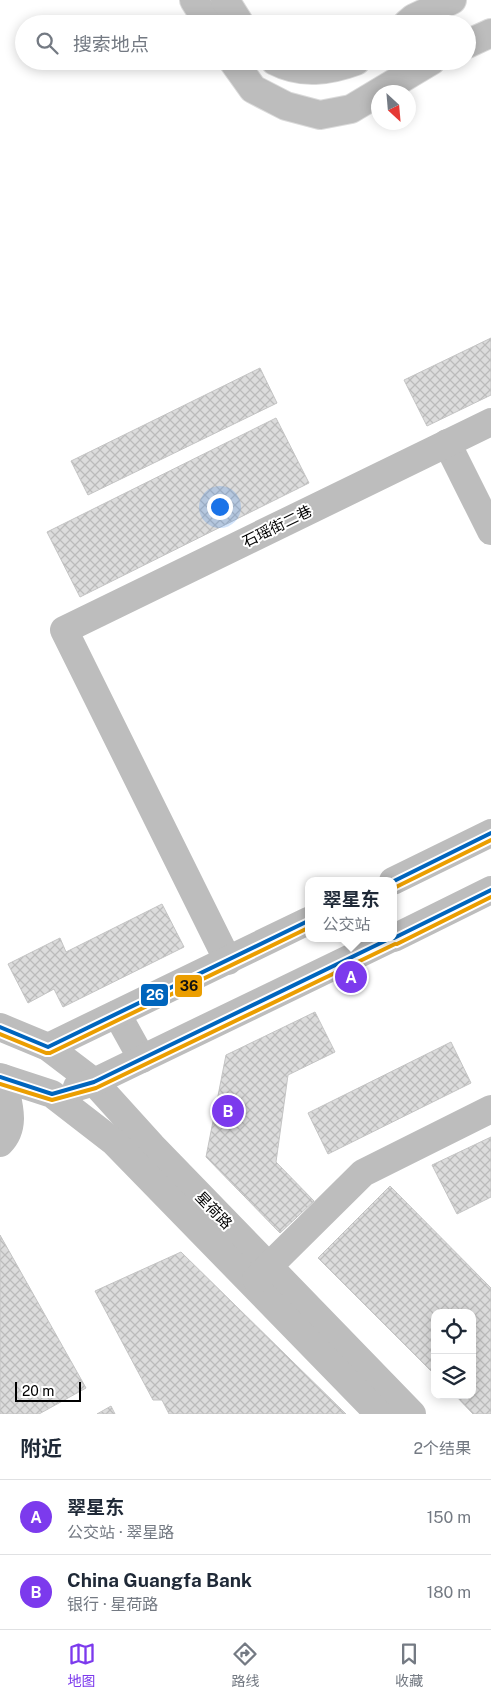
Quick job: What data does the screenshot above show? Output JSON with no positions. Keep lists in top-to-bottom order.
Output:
{
  "streets": {
    "street": ["石瑶街二巷", "星荷路"]
  },
  "lines": ["transit line 26", "transit line 36"],
  "scale_bar": "20 m",
  "north": "bottom right",
  "page": {
    "search": "搜索地点",
    "popup": ["翠星东", "公交站"],
    "pins": ["A", "B"],
    "scale": "20 m",
    "heading": ["附近", "2个结果"],
    "list": [
      {
        "mark": "A",
        "name": "翠星东",
        "note": "公交站 · 翠星路",
        "value": "150 m"
      },
      {
        "mark": "B",
        "name": "China Guangfa Bank",
        "note": "银行 · 星荷路",
        "value": "180 m"
      }
    ],
    "nav": ["地图", "路线", "收藏"]
  }
}
